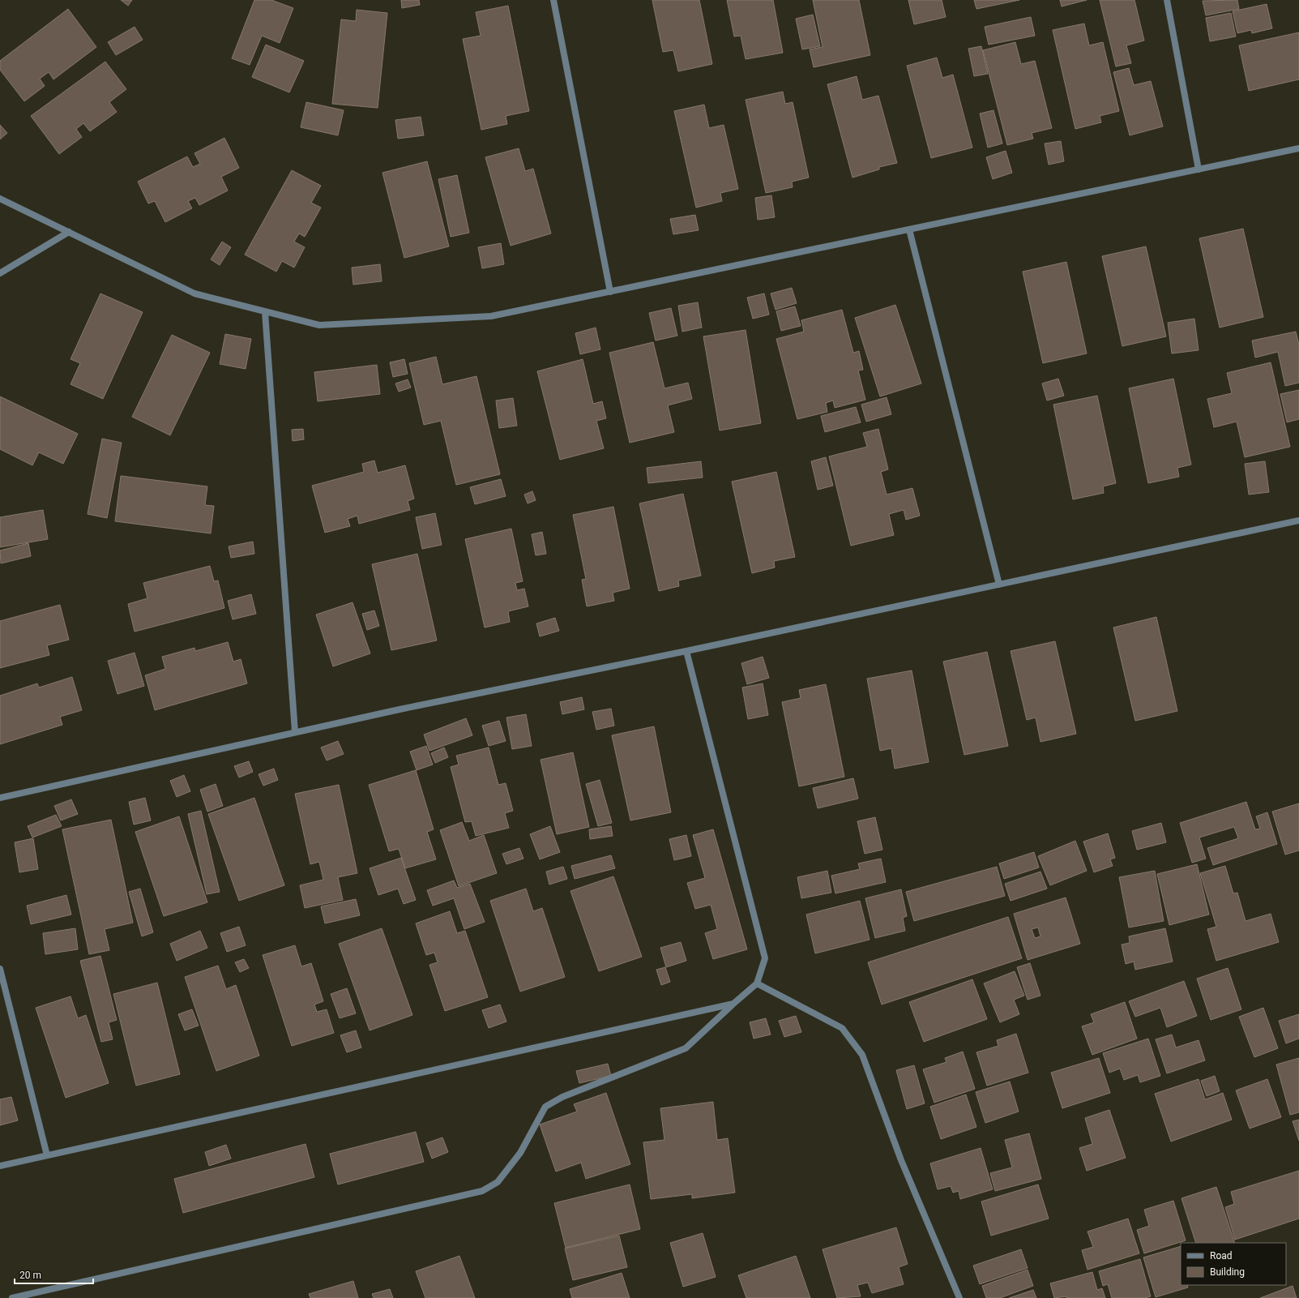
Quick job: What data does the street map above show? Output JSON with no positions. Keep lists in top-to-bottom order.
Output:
{
  "legend": ["Road", "Building"],
  "scale_bar": "20 m"
}
